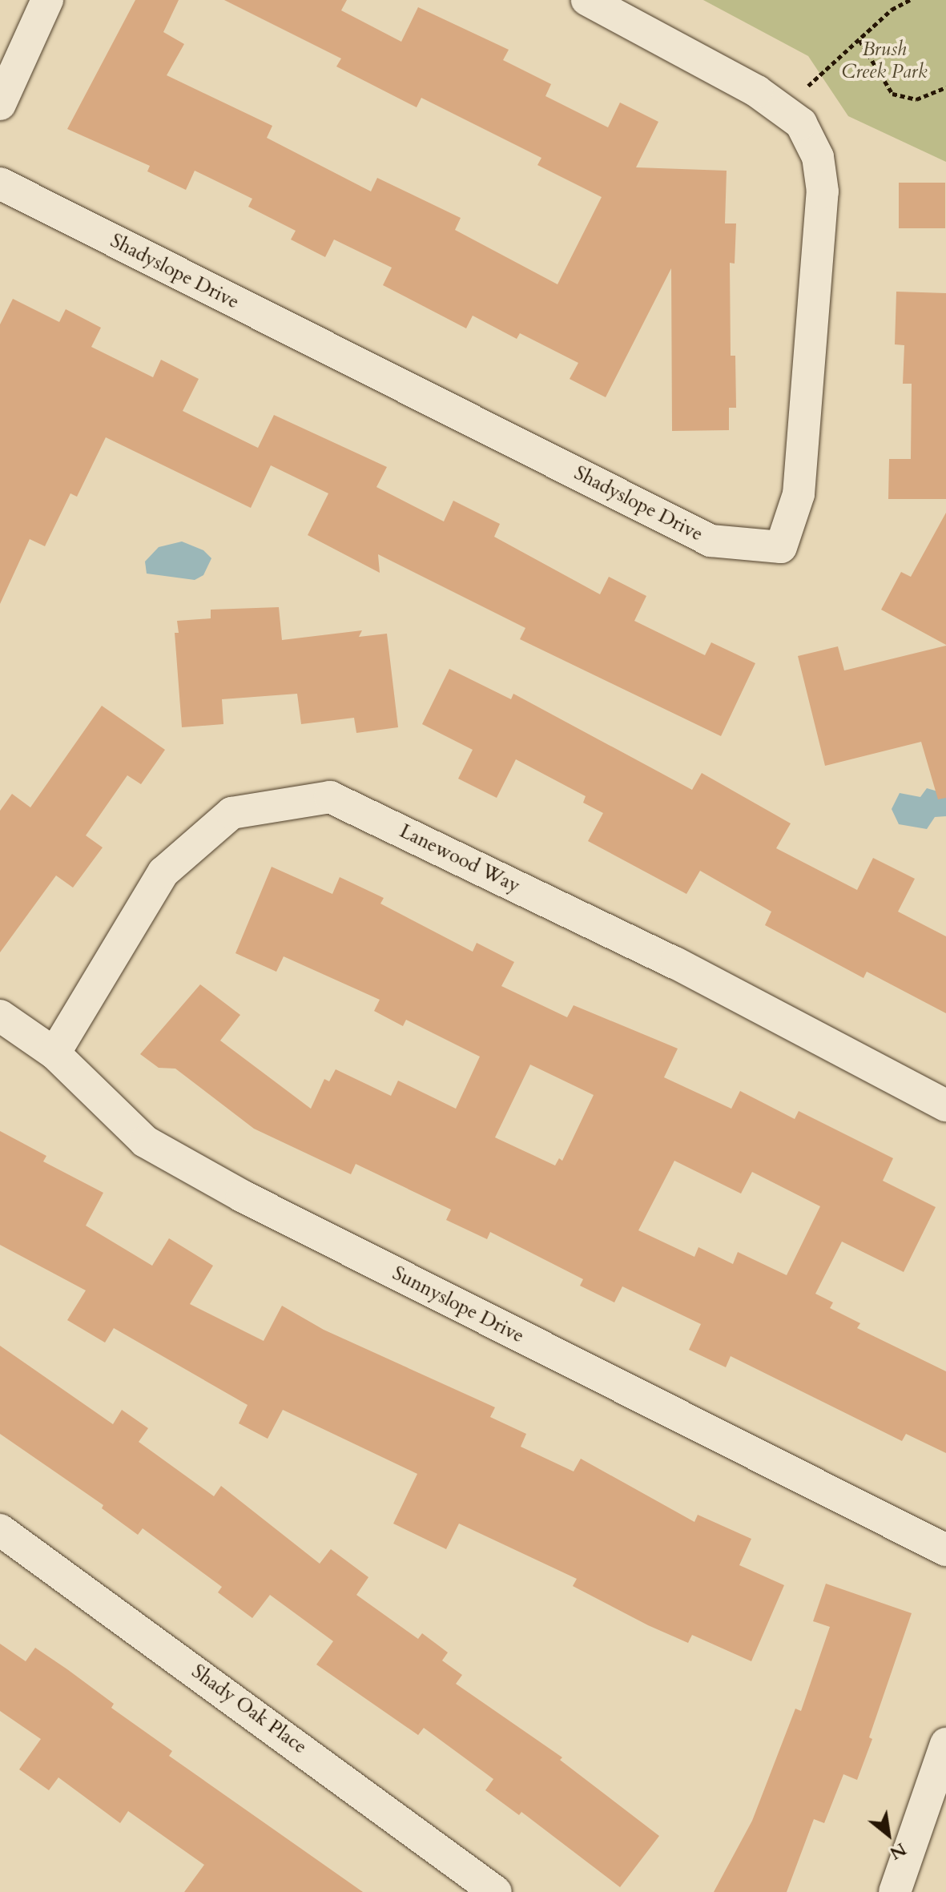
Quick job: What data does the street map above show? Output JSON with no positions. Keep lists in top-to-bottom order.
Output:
{
  "streets": {
    "street": [
      "Shadyslope Drive",
      "Lanewood Way",
      "Sunnyslope Drive",
      "Shady Oak Place"
    ]
  },
  "crossings": [
    ["Lanewood Way", "Sunnyslope Drive"]
  ],
  "parks": ["Brush Creek Park"],
  "north": "bottom right"
}
